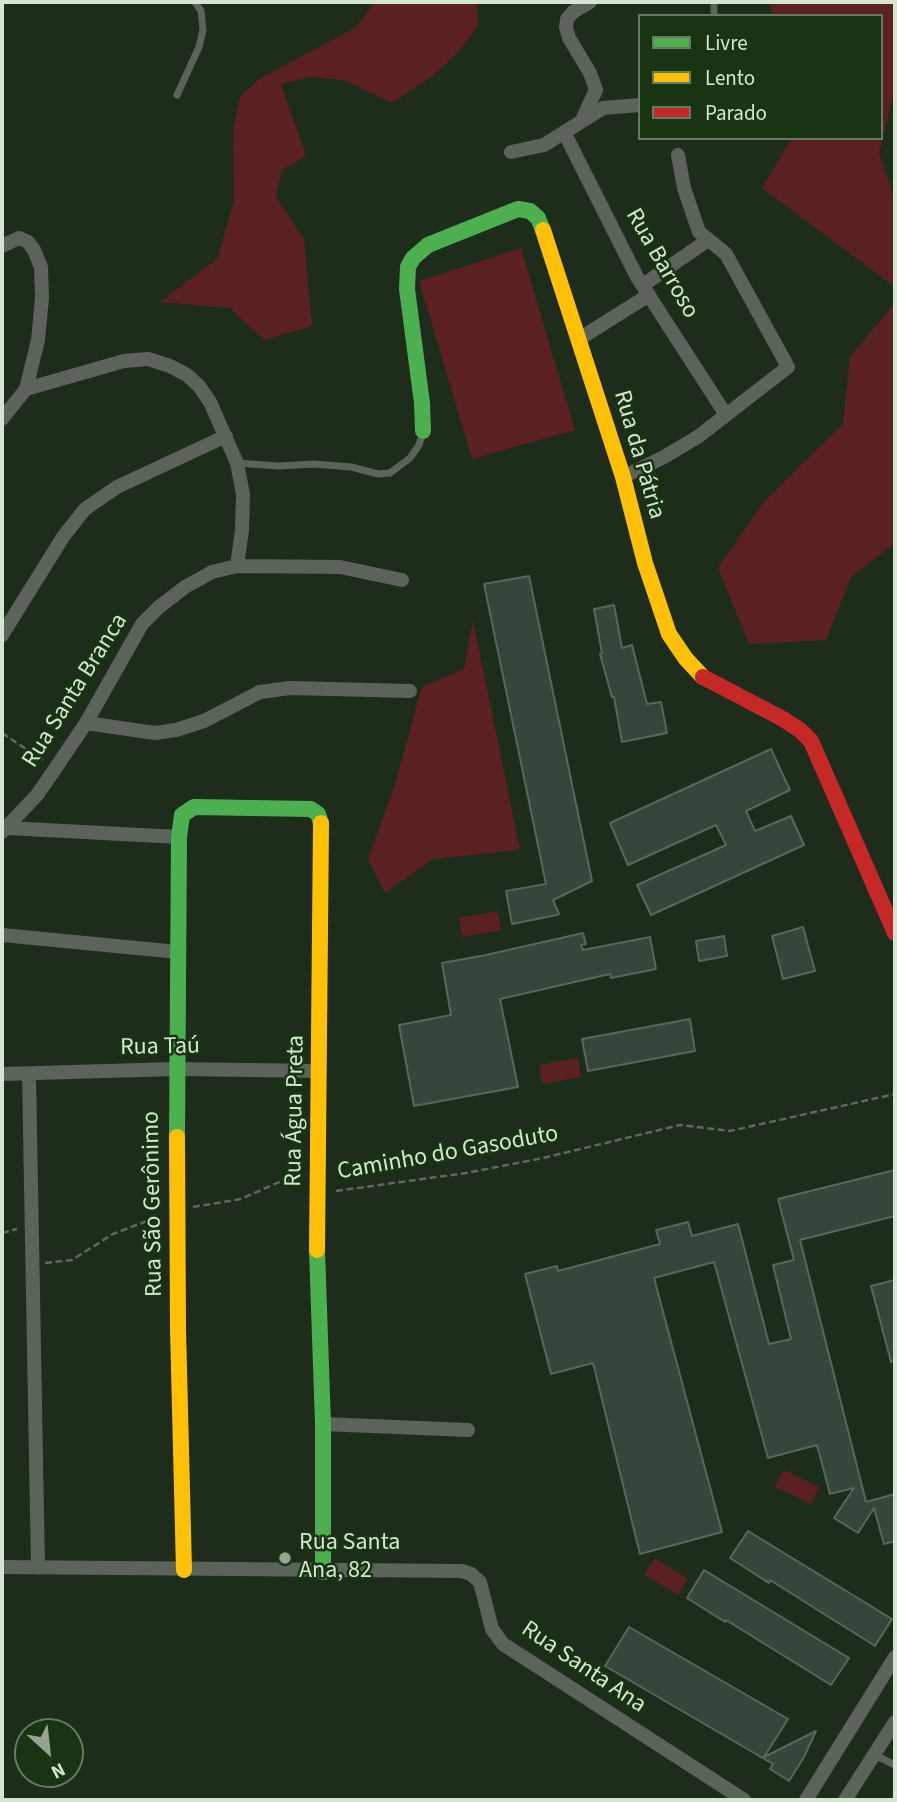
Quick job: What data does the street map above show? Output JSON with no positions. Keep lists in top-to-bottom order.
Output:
{
  "streets": {
    "street": [
      "Rua Barroso",
      "Rua da Pátria",
      "Rua Santa Branca",
      "Rua Taú",
      "Rua Água Preta",
      "Rua São Gerônimo",
      "Rua Santa Ana"
    ],
    "path": ["Caminho do Gasoduto"]
  },
  "crossings": [
    ["Rua Taú", "Rua Água Preta"],
    ["Rua Taú", "Rua São Gerônimo"],
    ["Rua Água Preta", "Caminho do Gasoduto"],
    ["Rua Água Preta", "Rua São Gerônimo"],
    ["Rua Água Preta", "Rua Santa Ana"],
    ["Caminho do Gasoduto", "Rua São Gerônimo"],
    ["Rua São Gerônimo", "Rua Santa Ana"]
  ],
  "places": ["Rua Santa Ana, 82"],
  "legend": ["Livre", "Lento", "Parado"],
  "north": "bottom right"
}
